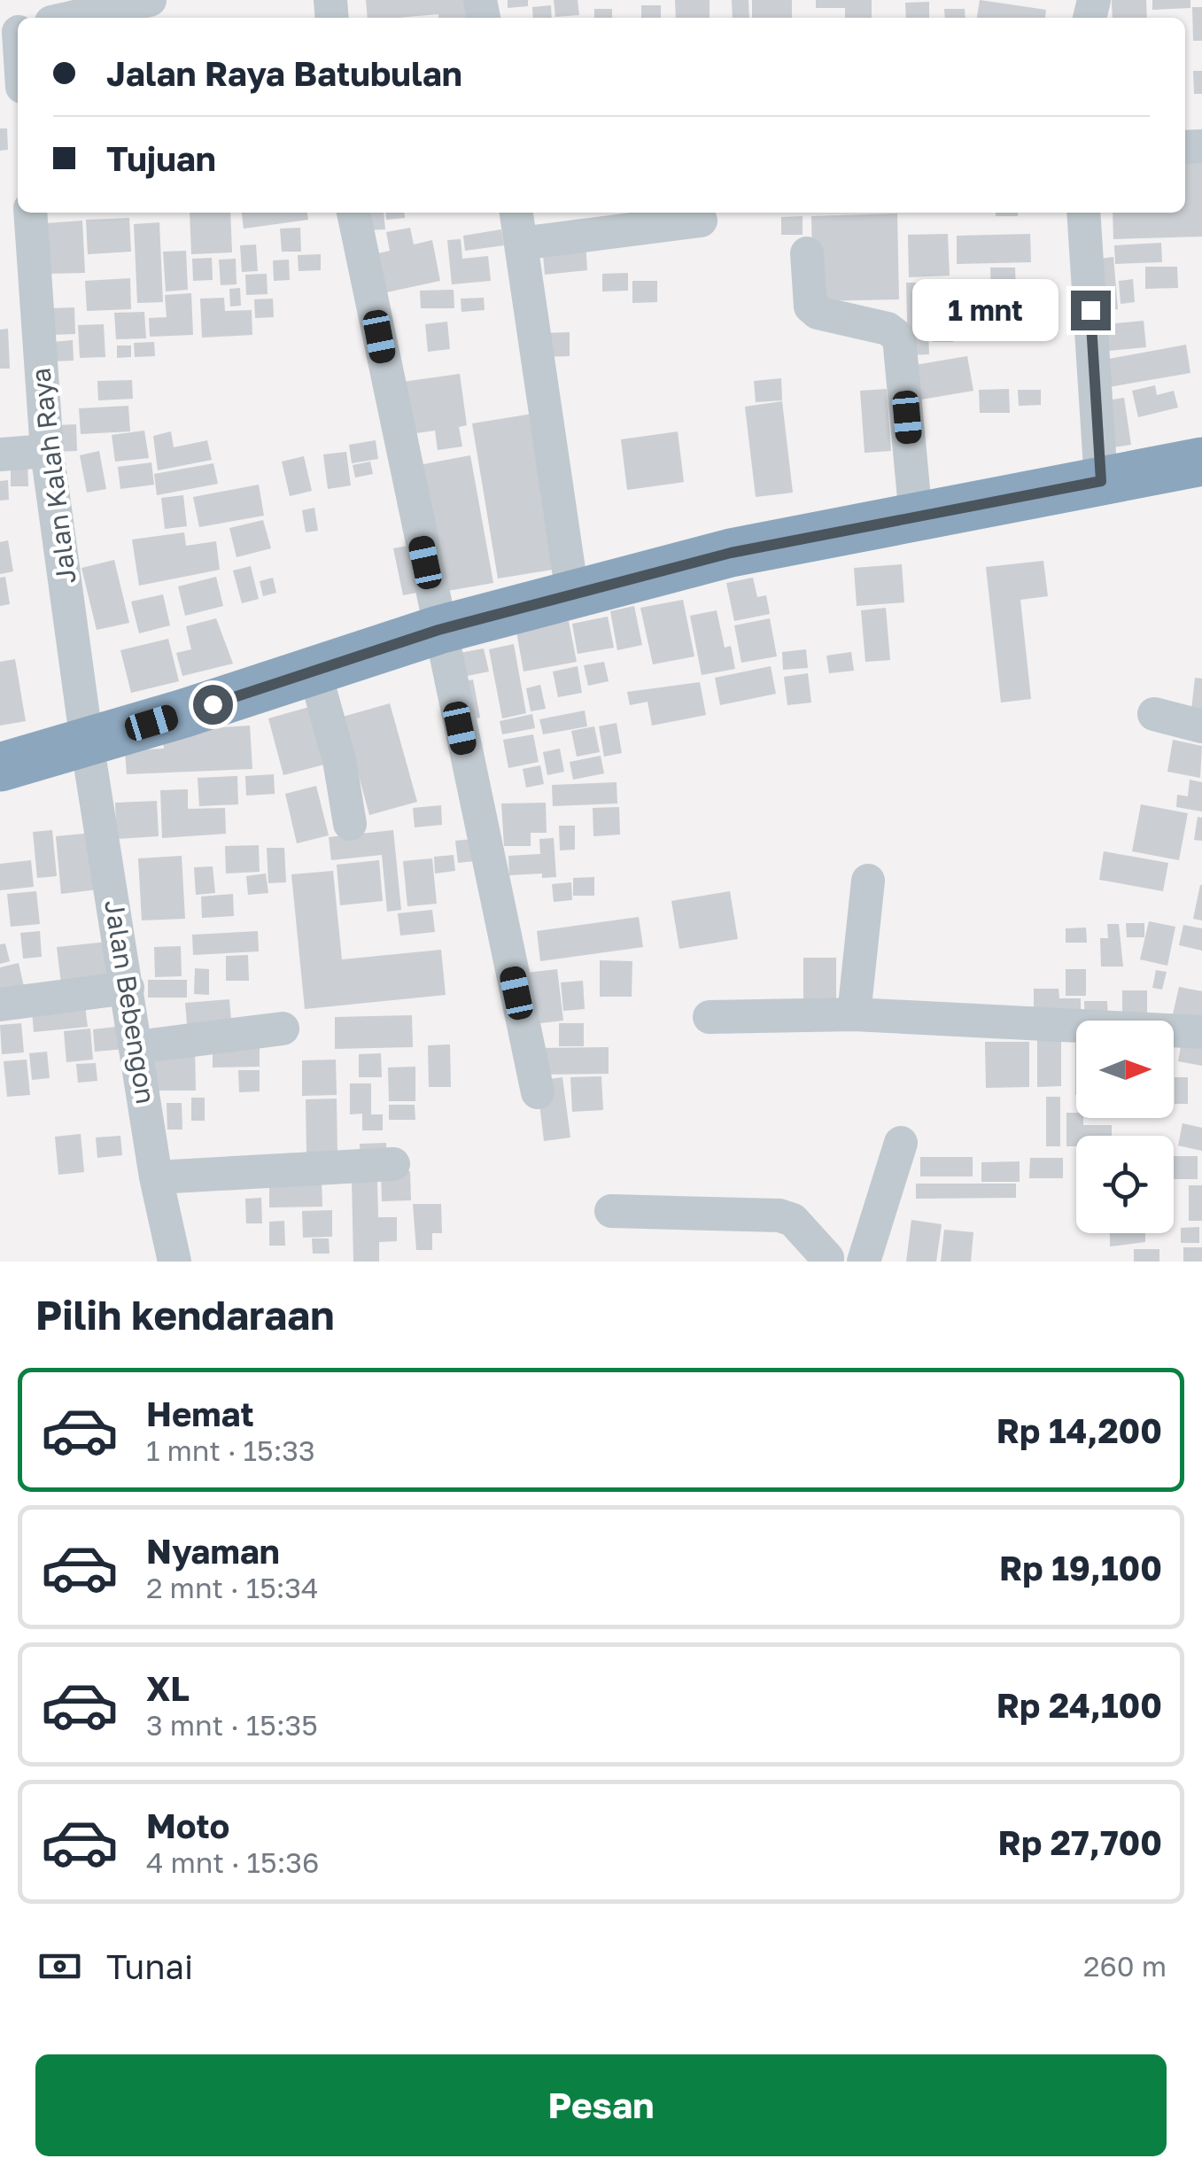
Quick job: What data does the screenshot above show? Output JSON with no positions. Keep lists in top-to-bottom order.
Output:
{
  "streets": {
    "street": ["Jalan Kalah Raya", "Jalan Bebengon"]
  },
  "crossings": [
    ["Jalan Kalah Raya", "Jalan Bebengon"]
  ],
  "north": "right",
  "page": {
    "banner": ["Jalan Raya Batubulan", "Tujuan"],
    "bubble": "1 mnt",
    "heading": "Pilih kendaraan",
    "list": [
      {
        "name": "Hemat",
        "note": "1 mnt · 15:33",
        "value": "Rp 14,200"
      },
      {
        "name": "Nyaman",
        "note": "2 mnt · 15:34",
        "value": "Rp 19,100"
      },
      {
        "name": "XL",
        "note": "3 mnt · 15:35",
        "value": "Rp 24,100"
      },
      {
        "name": "Moto",
        "note": "4 mnt · 15:36",
        "value": "Rp 27,700"
      }
    ],
    "pay": ["Tunai", "260 m"],
    "buttons": "Pesan"
  }
}
